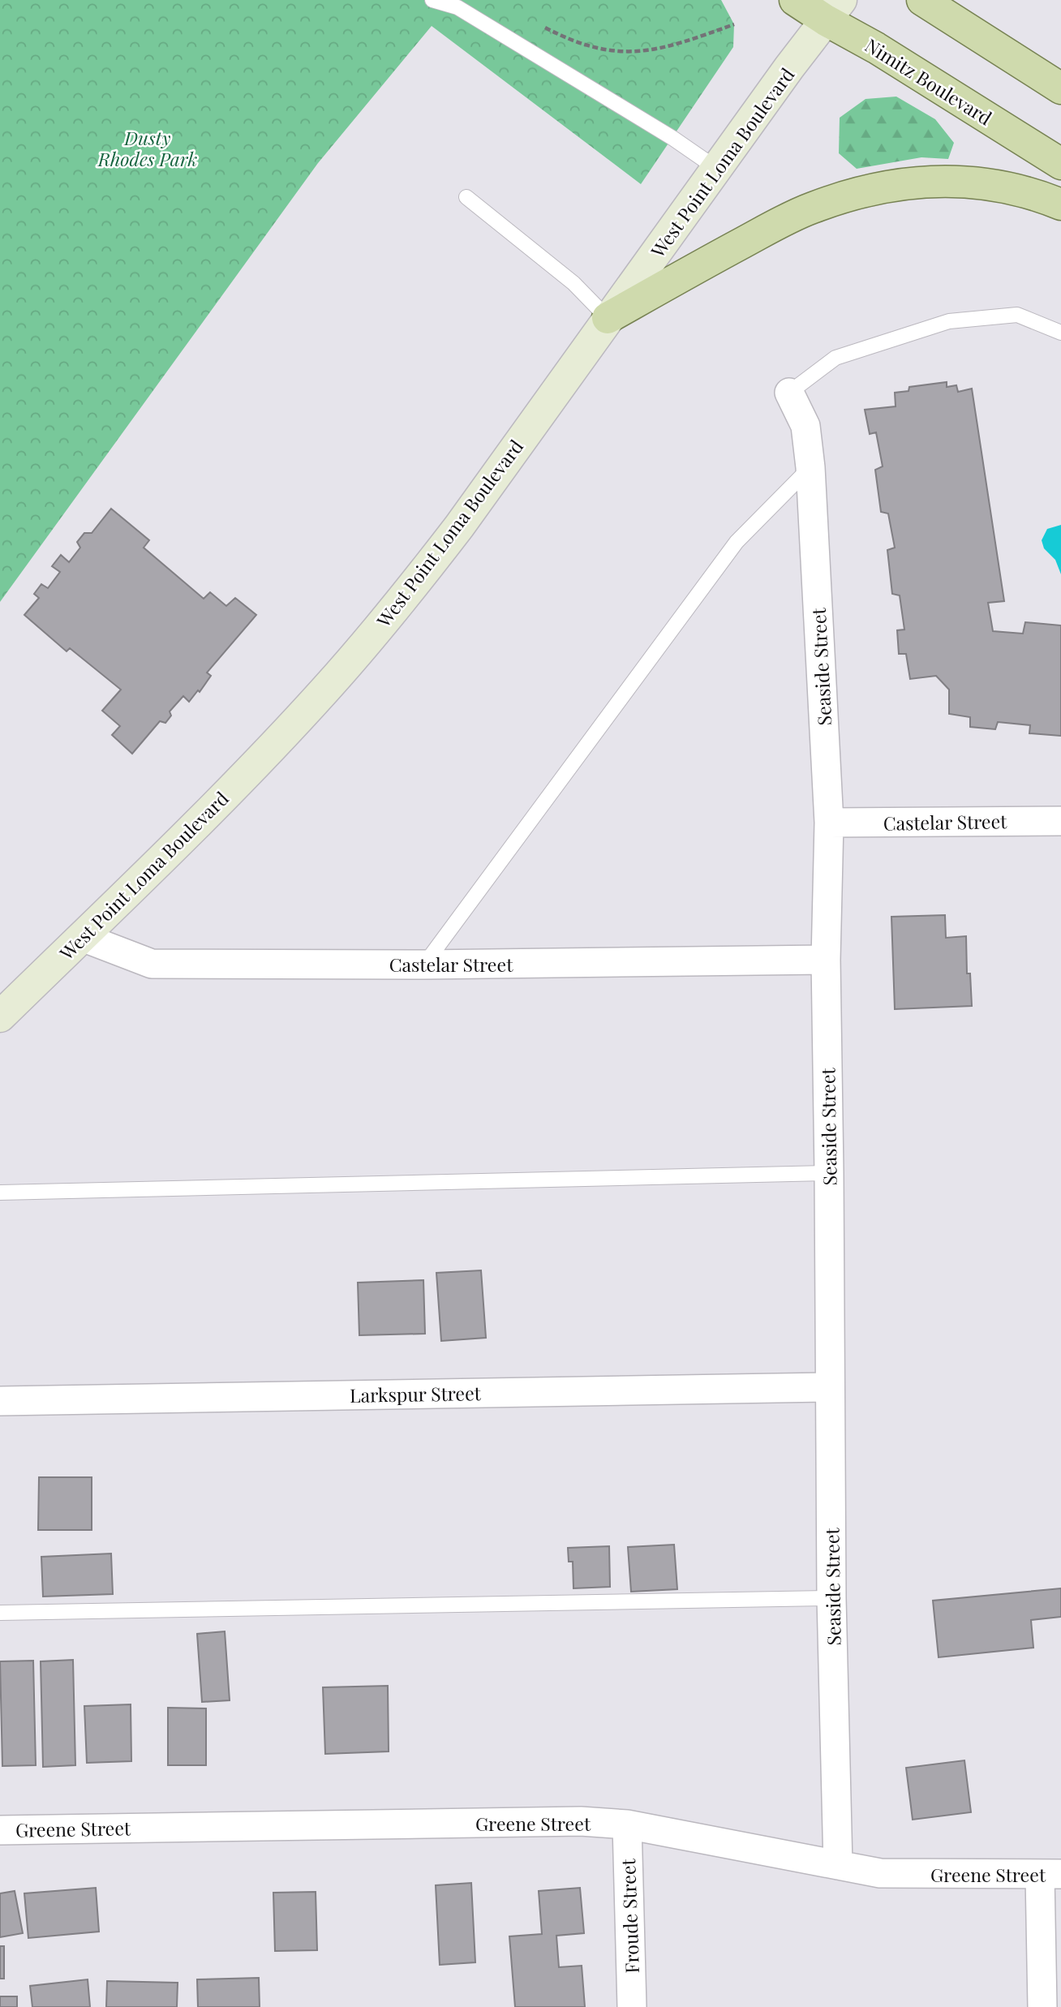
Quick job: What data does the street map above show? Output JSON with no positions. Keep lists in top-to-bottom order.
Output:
{
  "streets": {
    "main road": ["Nimitz Boulevard", "West Point Loma Boulevard"],
    "street": [
      "Seaside Street",
      "Castelar Street",
      "Larkspur Street",
      "Greene Street",
      "Froude Street"
    ]
  },
  "crossings": [
    ["Nimitz Boulevard", "West Point Loma Boulevard"],
    ["West Point Loma Boulevard", "Castelar Street"],
    ["Seaside Street", "Castelar Street"],
    ["Seaside Street", "Larkspur Street"],
    ["Seaside Street", "Greene Street"],
    ["Greene Street", "Froude Street"]
  ],
  "parks": ["Dusty Rhodes Park"]
}
